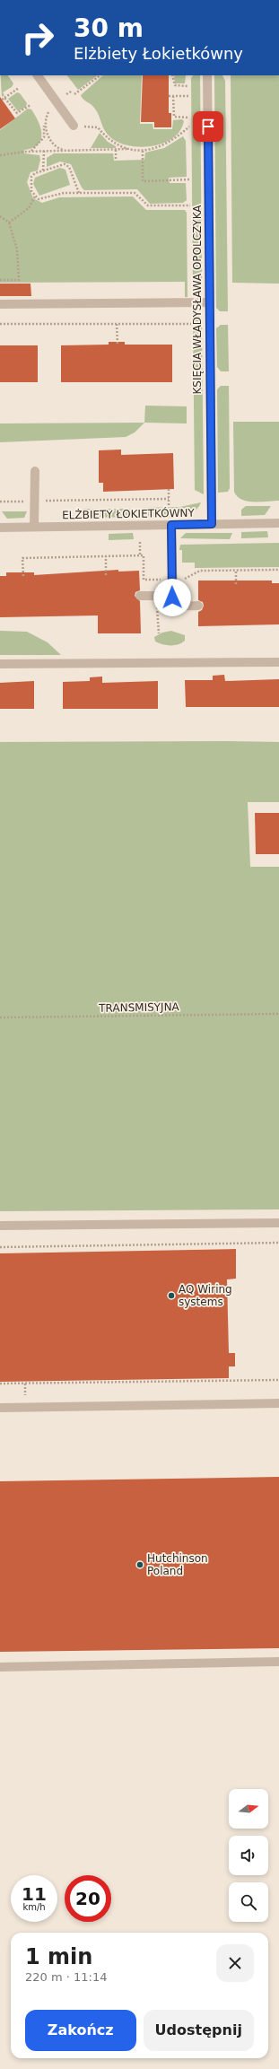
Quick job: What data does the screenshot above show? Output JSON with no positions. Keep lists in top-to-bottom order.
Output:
{
  "streets": {
    "street": ["KSIĘCIA WŁADYSŁAWA OPOLCZYKA", "ELŻBIETY ŁOKIETKÓWNY"],
    "path": ["TRANSMISYJNA"]
  },
  "crossings": [
    ["KSIĘCIA WŁADYSŁAWA OPOLCZYKA", "ELŻBIETY ŁOKIETKÓWNY"]
  ],
  "places": ["AQ Wiring systems", "Hutchinson Poland"],
  "north": "right",
  "page": {
    "turn": ["30 m", "Elżbiety Łokietkówny"],
    "speed": "11 km/h",
    "limit": "20",
    "heading": ["1 min", "220 m · 11:14"],
    "buttons": ["Zakończ", "Udostępnij"]
  }
}
